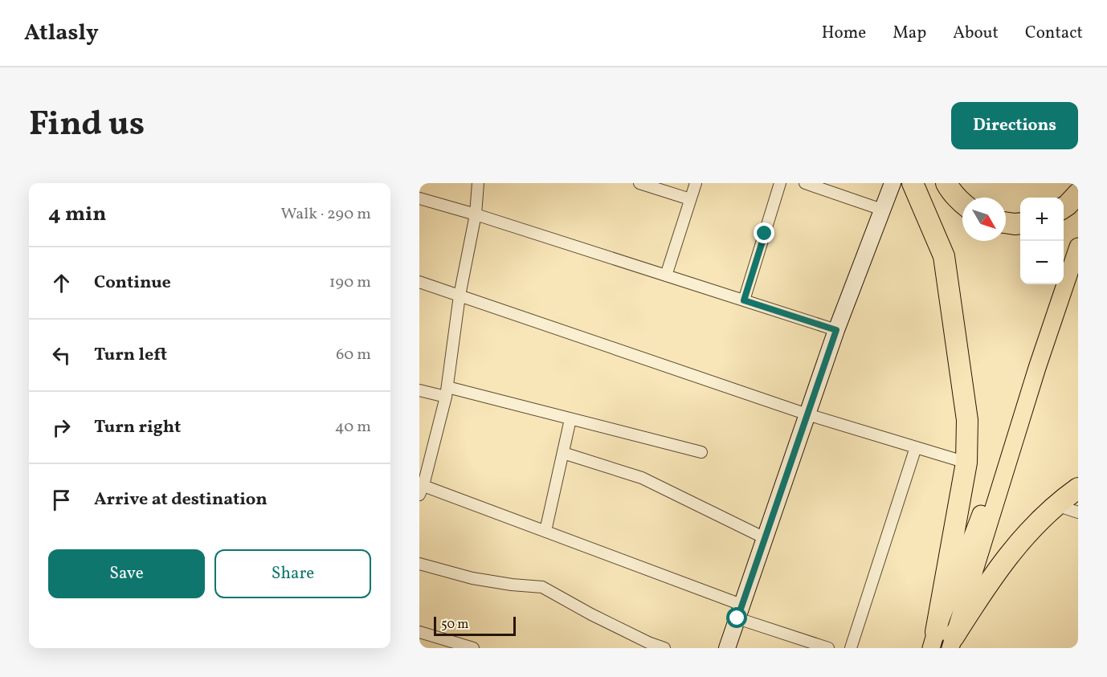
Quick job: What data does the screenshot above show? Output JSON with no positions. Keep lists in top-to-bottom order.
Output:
{
  "scale_bar": "50 m",
  "north": "bottom right",
  "page": {
    "header": "Atlasly",
    "nav": [
      "Home",
      "Map",
      "About",
      "Contact"
    ],
    "title": "Find us",
    "buttons": [
      "Directions",
      ["Save", "Share"]
    ],
    "heading": ["4 min", "Walk · 290 m"],
    "map_buttons": ["+", "−"],
    "list": [
      ["Continue", "190 m"],
      ["Turn left", "60 m"],
      ["Turn right", "40 m"],
      "Arrive at destination"
    ],
    "scale": "50 m"
  }
}
